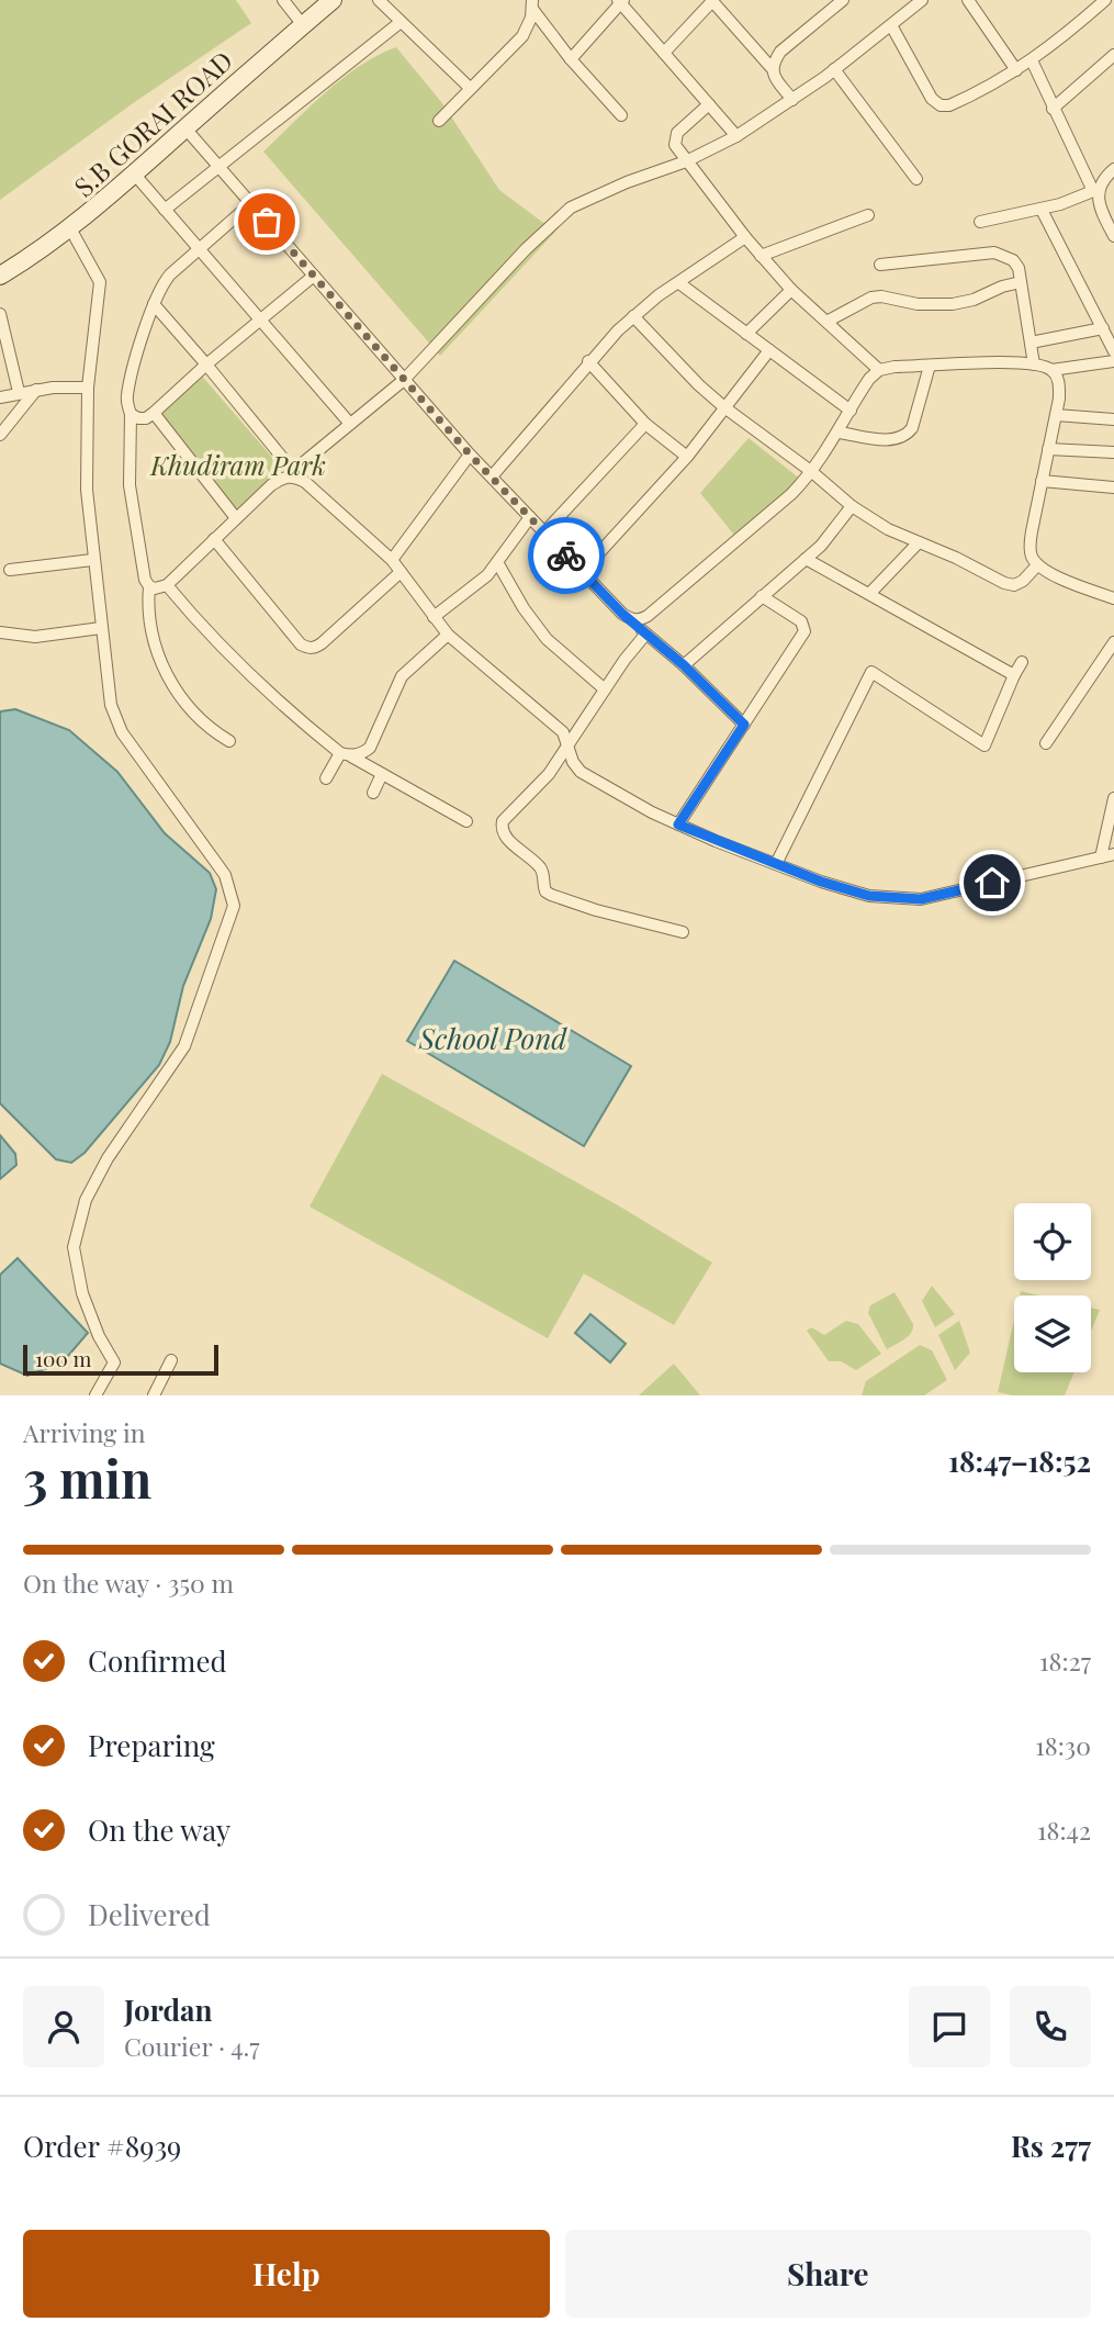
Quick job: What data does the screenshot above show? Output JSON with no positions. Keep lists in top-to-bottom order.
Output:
{
  "streets": {
    "street": ["S.B GORAI ROAD"]
  },
  "water": ["School Pond"],
  "parks": ["Khudiram Park"],
  "scale_bar": "100 m",
  "page": {
    "scale": "100 m",
    "heading": ["3 min", "Arriving in", "18:47–18:52"],
    "panel": [
      "Jordan",
      "Courier · 4.7",
      "Order #8939",
      "Rs 277"
    ],
    "bar": "On the way · 350 m",
    "list": [
      ["Confirmed", "18:27"],
      ["Preparing", "18:30"],
      ["On the way", "18:42"],
      "Delivered"
    ],
    "buttons": ["Help", "Share"]
  }
}
